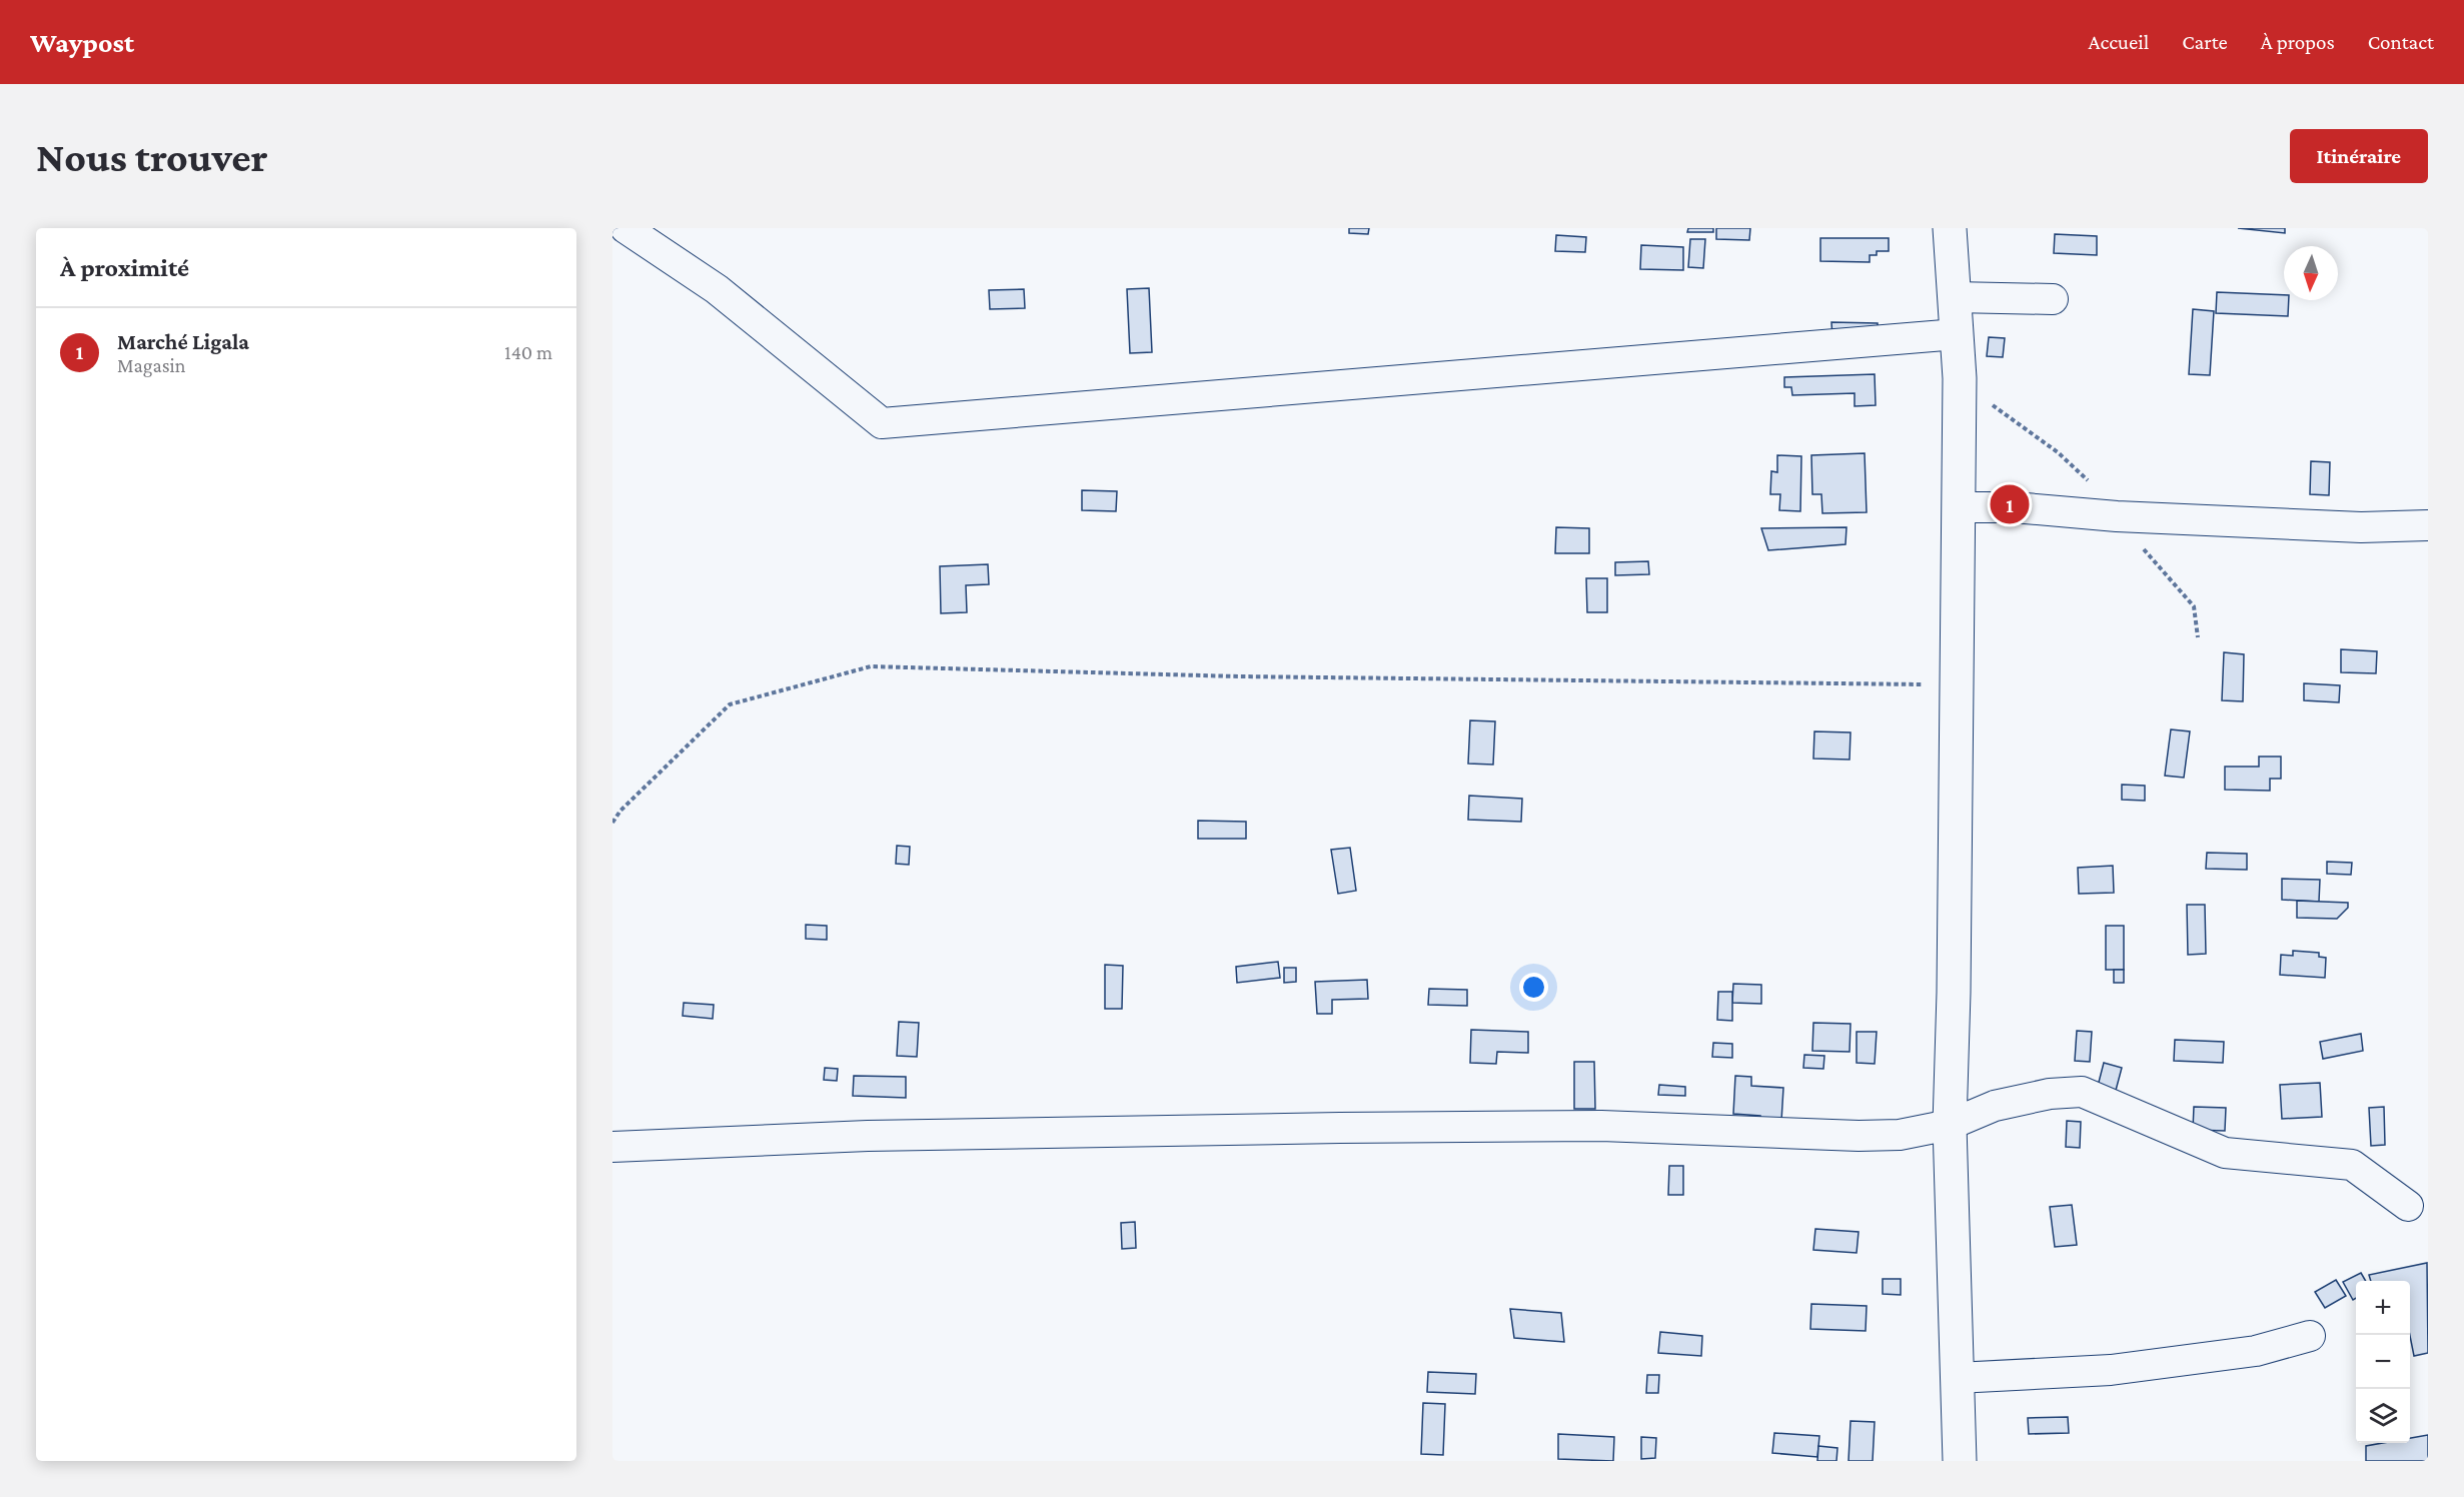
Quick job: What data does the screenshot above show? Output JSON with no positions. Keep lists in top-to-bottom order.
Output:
{
  "north": "bottom",
  "page": {
    "header": "Waypost",
    "nav": [
      "Accueil",
      "Carte",
      "À propos",
      "Contact"
    ],
    "buttons": "Itinéraire",
    "title": "Nous trouver",
    "heading": "À proximité",
    "list": [
      {
        "mark": "1",
        "name": "Marché Ligala",
        "note": "Magasin",
        "value": "140 m"
      }
    ],
    "pins": "1",
    "map_buttons": ["+", "−"]
  }
}
